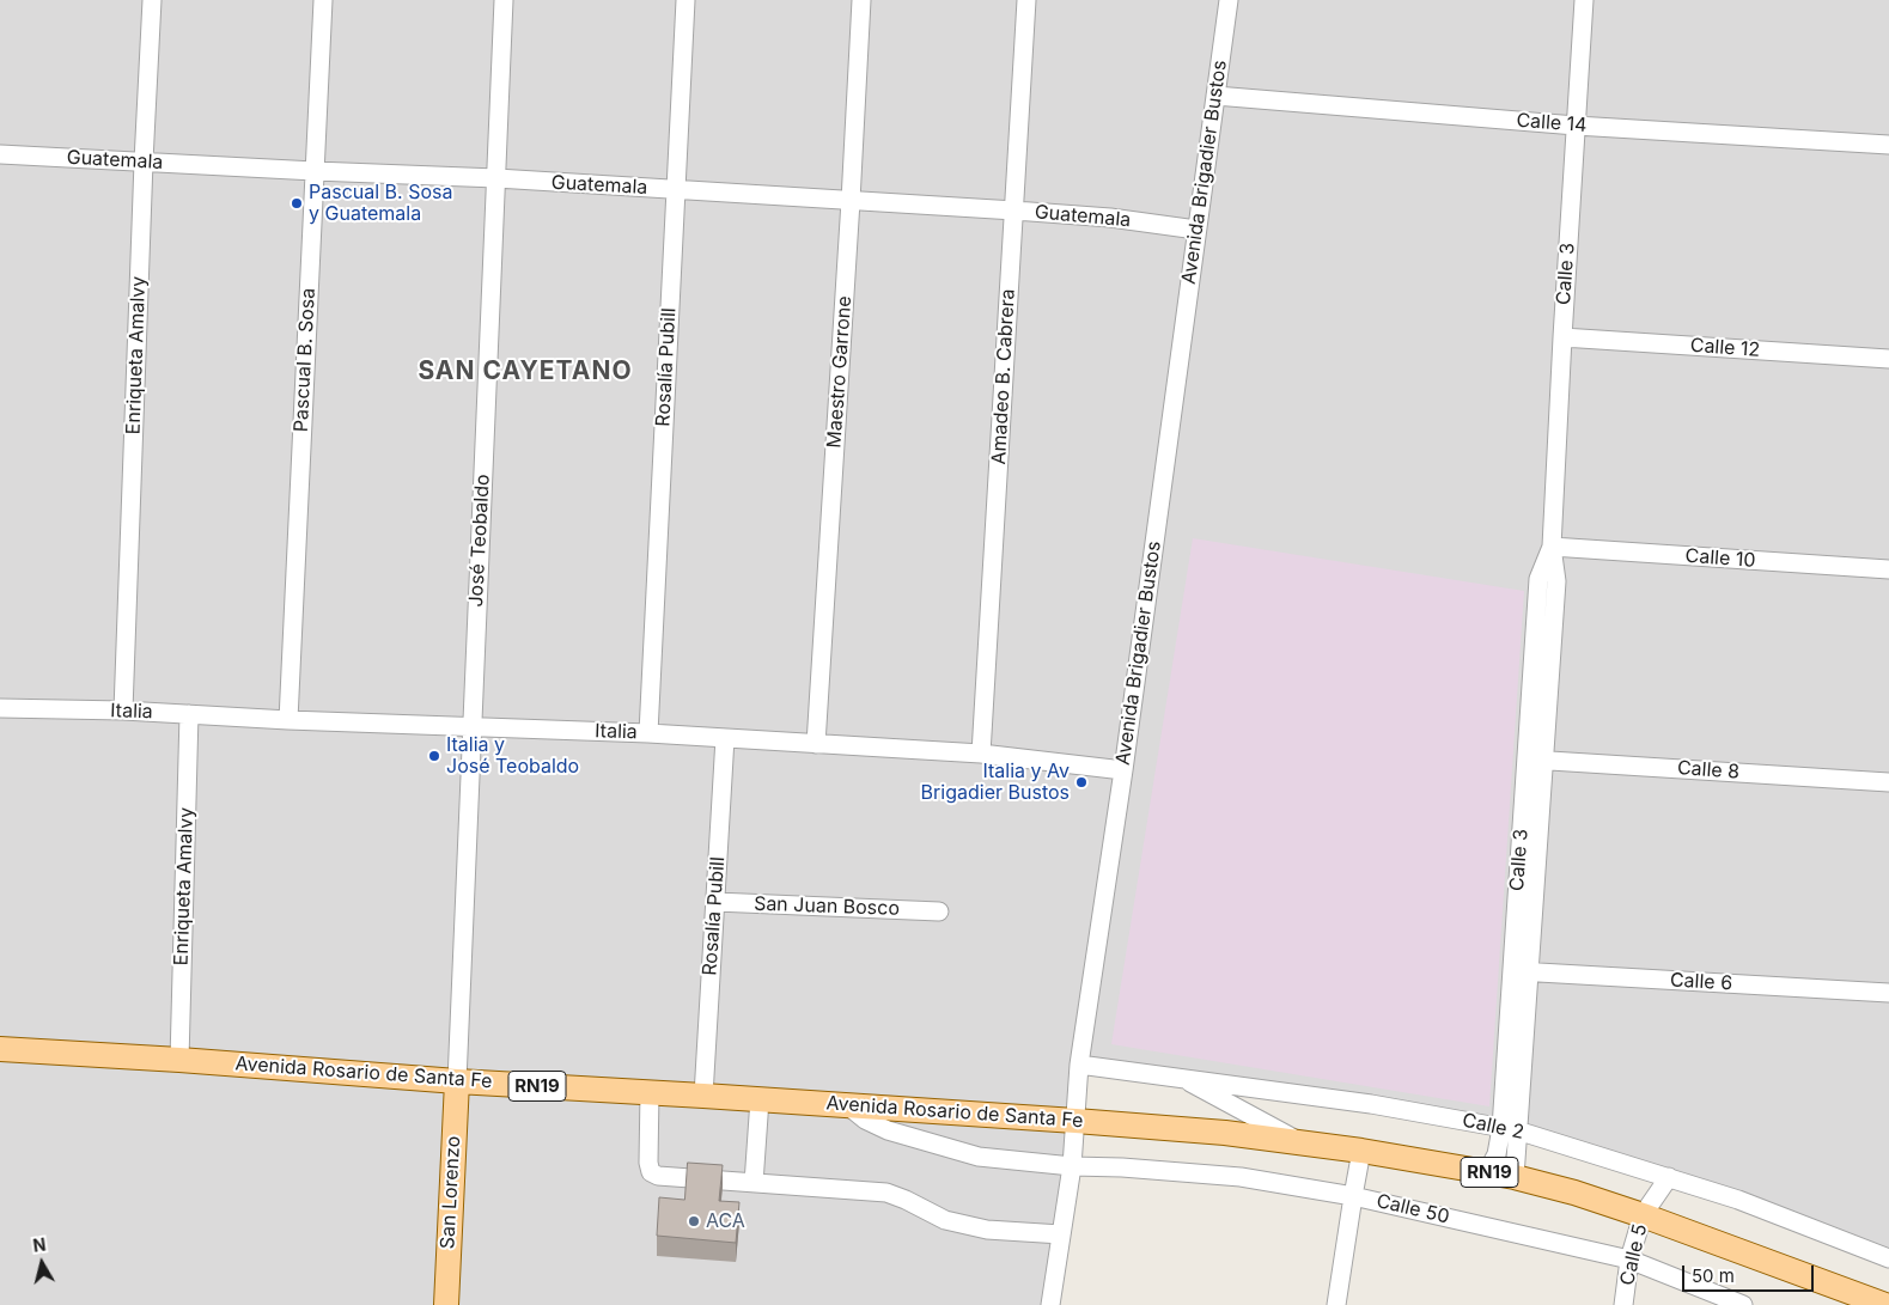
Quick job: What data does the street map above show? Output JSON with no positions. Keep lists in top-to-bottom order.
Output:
{
  "streets": {
    "main road": ["Avenida Rosario de Santa Fe", "RN19", "San Lorenzo"],
    "street": [
      "Calle 14",
      "Guatemala",
      "Avenida Brigadier Bustos",
      "Calle 3",
      "Calle 12",
      "Enriqueta Amalvy",
      "Pascual B. Sosa",
      "Rosalía Pubill",
      "Maestro Garrone",
      "Amadeo B. Cabrera",
      "José Teobaldo",
      "Calle 10",
      "Italia",
      "Calle 8",
      "San Juan Bosco",
      "Calle 6",
      "Calle 2",
      "Calle 50",
      "Calle 5"
    ]
  },
  "crossings": [
    ["Calle 14", "Avenida Brigadier Bustos"],
    ["Calle 14", "Calle 3"],
    ["Guatemala", "Avenida Brigadier Bustos"],
    ["Guatemala", "Enriqueta Amalvy"],
    ["Guatemala", "Pascual B. Sosa"],
    ["Guatemala", "Rosalía Pubill"],
    ["Guatemala", "Maestro Garrone"],
    ["Guatemala", "Amadeo B. Cabrera"],
    ["Guatemala", "José Teobaldo"],
    ["Avenida Brigadier Bustos", "Italia"],
    ["Avenida Brigadier Bustos", "Avenida Rosario de Santa Fe"],
    ["Avenida Brigadier Bustos", "Calle 2"],
    ["Avenida Brigadier Bustos", "Calle 50"],
    ["Calle 3", "Calle 12"],
    ["Calle 3", "Calle 10"],
    ["Calle 3", "Calle 8"],
    ["Calle 3", "Calle 6"],
    ["Calle 3", "Avenida Rosario de Santa Fe"],
    ["Calle 3", "Calle 2"],
    ["Enriqueta Amalvy", "Italia"],
    ["Enriqueta Amalvy", "Avenida Rosario de Santa Fe"],
    ["Pascual B. Sosa", "Italia"],
    ["Rosalía Pubill", "Italia"],
    ["Rosalía Pubill", "San Juan Bosco"],
    ["Rosalía Pubill", "Avenida Rosario de Santa Fe"],
    ["Maestro Garrone", "Italia"],
    ["Amadeo B. Cabrera", "Italia"],
    ["José Teobaldo", "Italia"],
    ["José Teobaldo", "Avenida Rosario de Santa Fe"],
    ["José Teobaldo", "San Lorenzo"],
    ["Avenida Rosario de Santa Fe", "San Lorenzo"],
    ["Avenida Rosario de Santa Fe", "Calle 50"],
    ["Avenida Rosario de Santa Fe", "Calle 5"],
    ["Calle 2", "Calle 5"],
    ["Calle 50", "Calle 5"]
  ],
  "districts": ["SAN CAYETANO"],
  "places": [
    "Pascual B. Sosa y Guatemala",
    "Italia y José Teobaldo",
    "Italia y Av Brigadier Bustos",
    "ACA"
  ],
  "scale_bar": "50 m",
  "north": "top"
}
